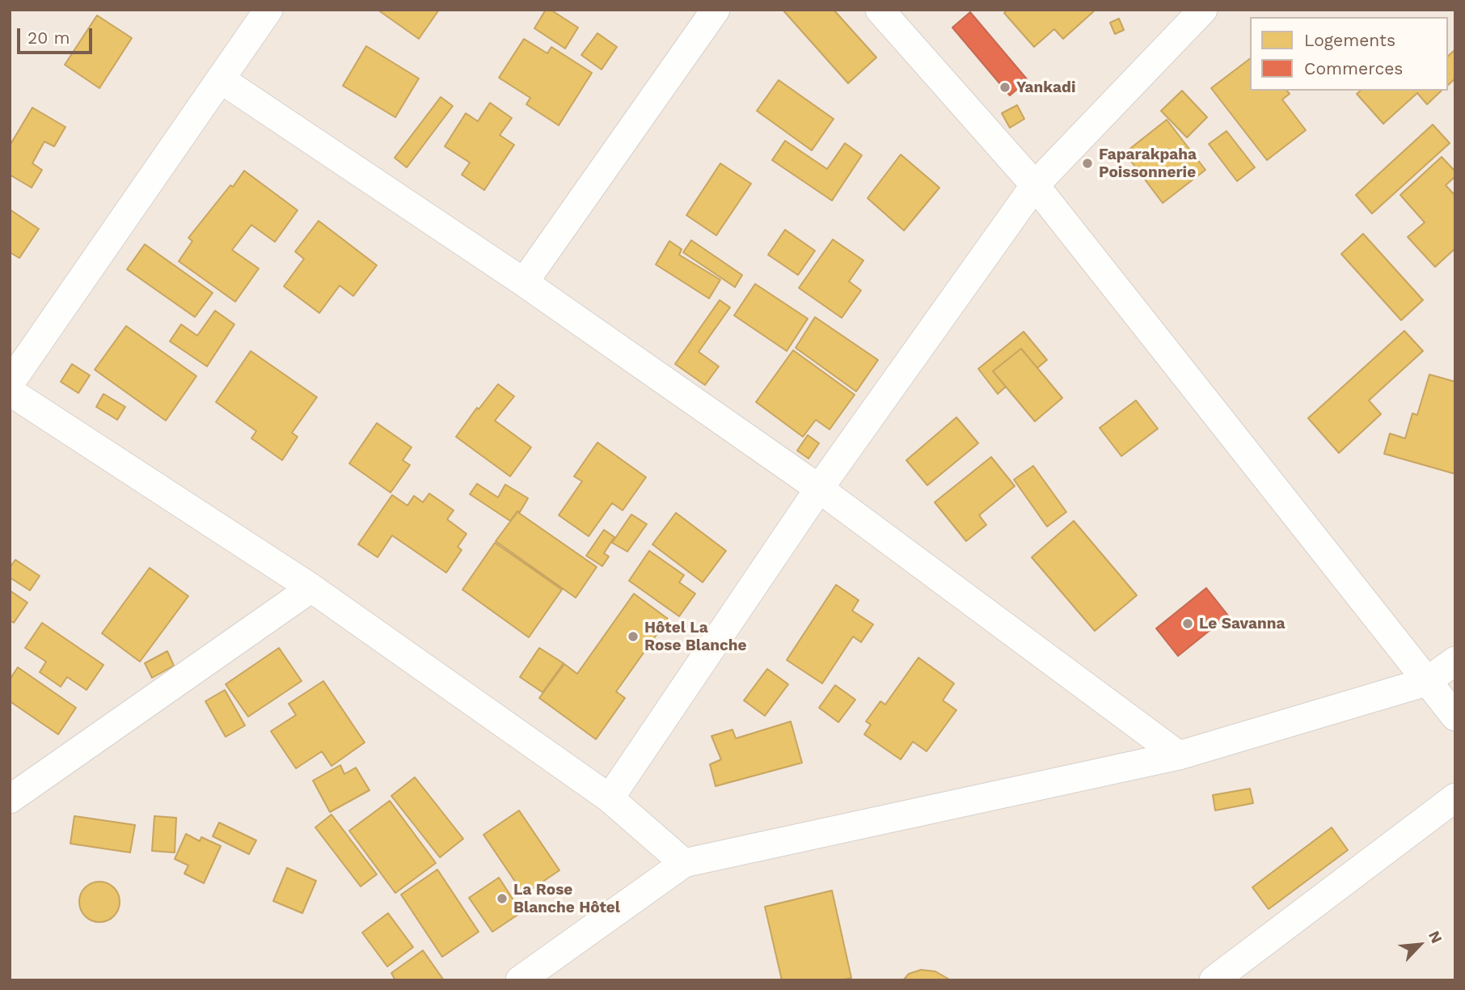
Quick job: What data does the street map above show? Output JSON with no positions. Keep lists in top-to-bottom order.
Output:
{
  "places": [
    "Yankadi",
    "Faparakpaha Poissonnerie",
    "Le Savanna",
    "Hôtel La Rose Blanche",
    "La Rose Blanche Hôtel"
  ],
  "legend": ["Logements", "Commerces"],
  "scale_bar": "20 m",
  "north": "top right"
}
